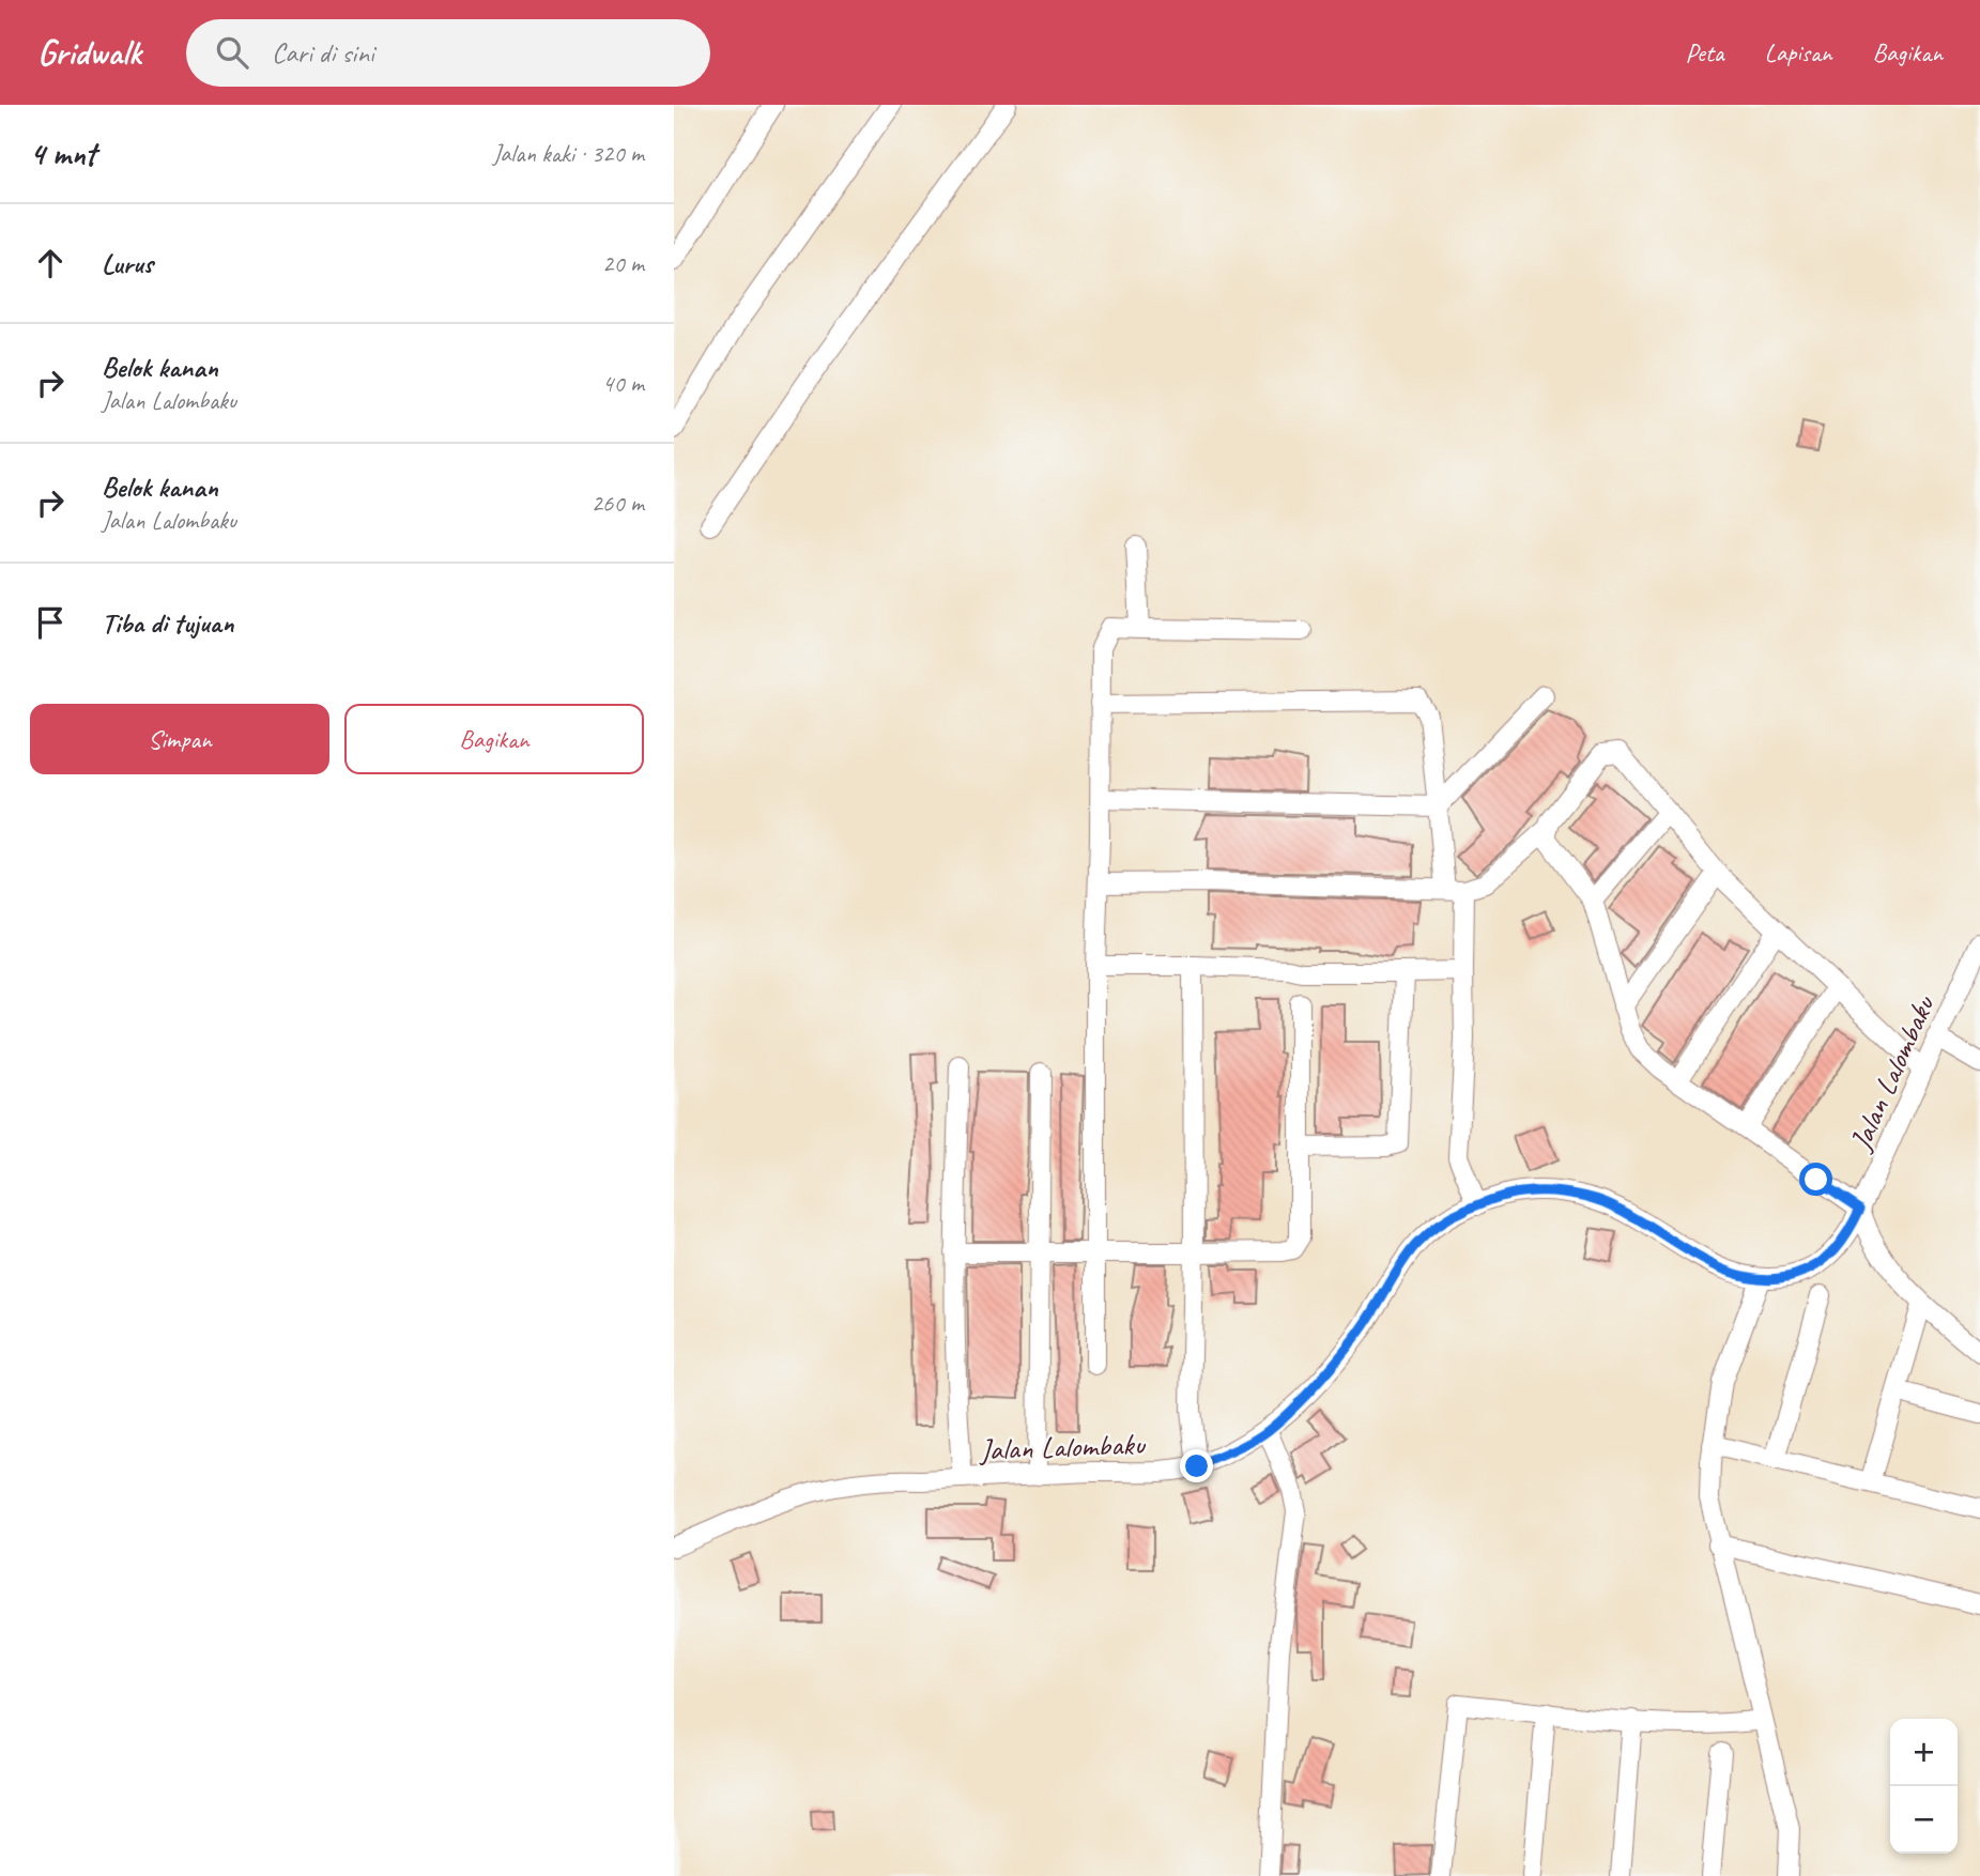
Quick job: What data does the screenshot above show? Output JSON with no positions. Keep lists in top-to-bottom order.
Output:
{
  "streets": {
    "street": ["Jalan Lalombaku"]
  },
  "page": {
    "header": "Gridwalk",
    "search": "Cari di sini",
    "nav": ["Peta", "Lapisan", "Bagikan"],
    "heading": ["4 mnt", "Jalan kaki · 320 m"],
    "list": [
      ["Lurus", "20 m"],
      ["Belok kanan", "Jalan Lalombaku", "40 m"],
      ["Belok kanan", "Jalan Lalombaku", "260 m"],
      "Tiba di tujuan"
    ],
    "buttons": ["Simpan", "Bagikan"],
    "map_buttons": ["+", "−"]
  }
}
